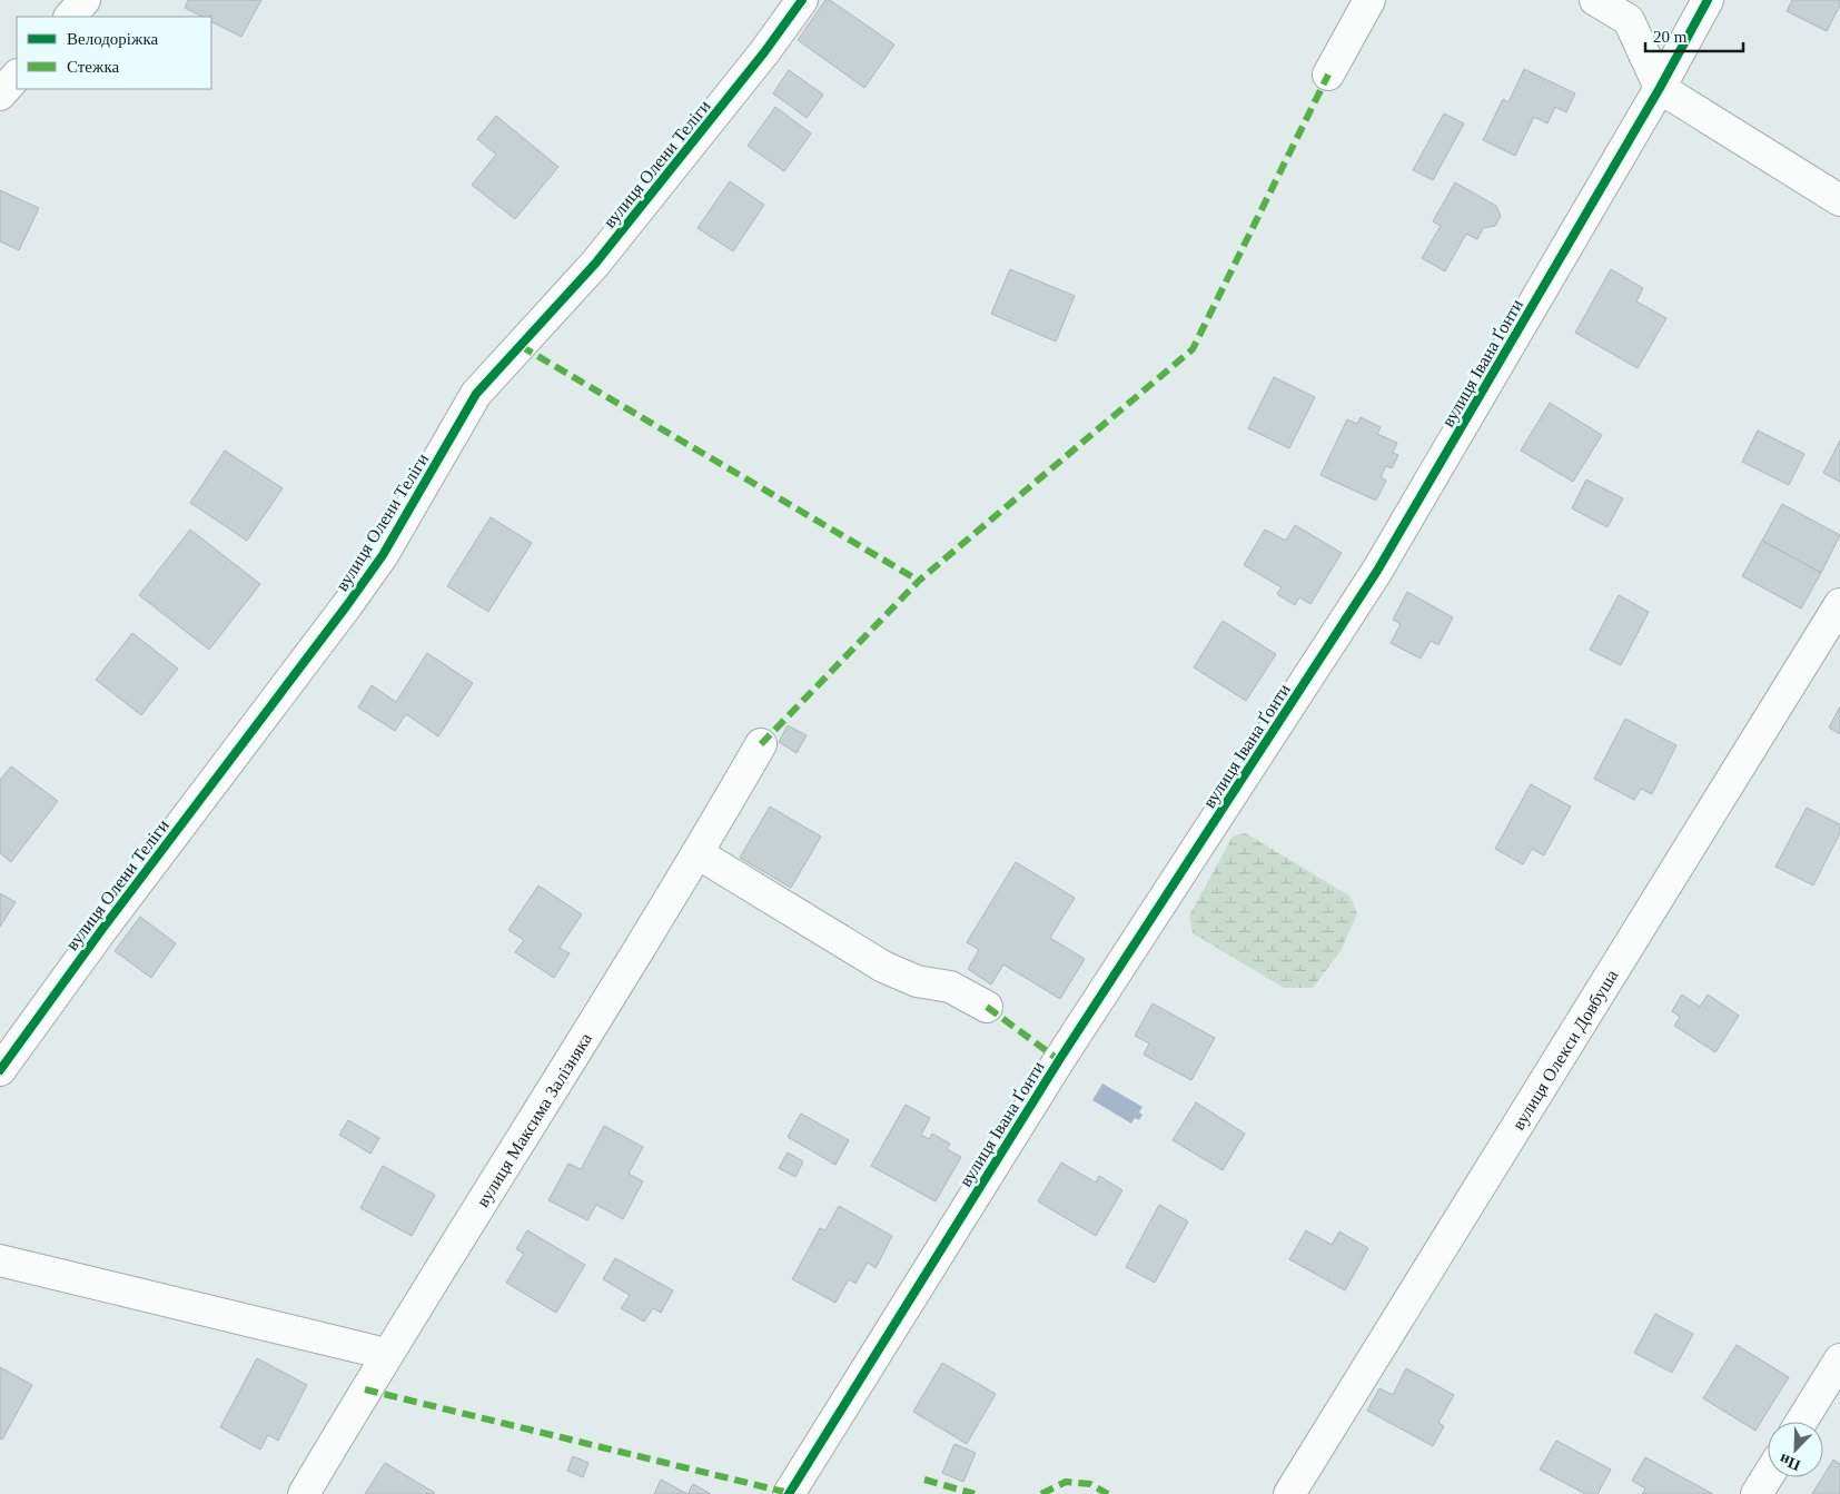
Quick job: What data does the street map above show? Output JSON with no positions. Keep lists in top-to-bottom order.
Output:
{
  "streets": {
    "street": [
      "вулиця Олени Теліги",
      "вулиця Івана Ґонти",
      "вулиця Олекси Довбуша",
      "вулиця Максима Залізняка"
    ]
  },
  "legend": ["Велодоріжка", "Стежка"],
  "scale_bar": "20 m",
  "north": "bottom left"
}
